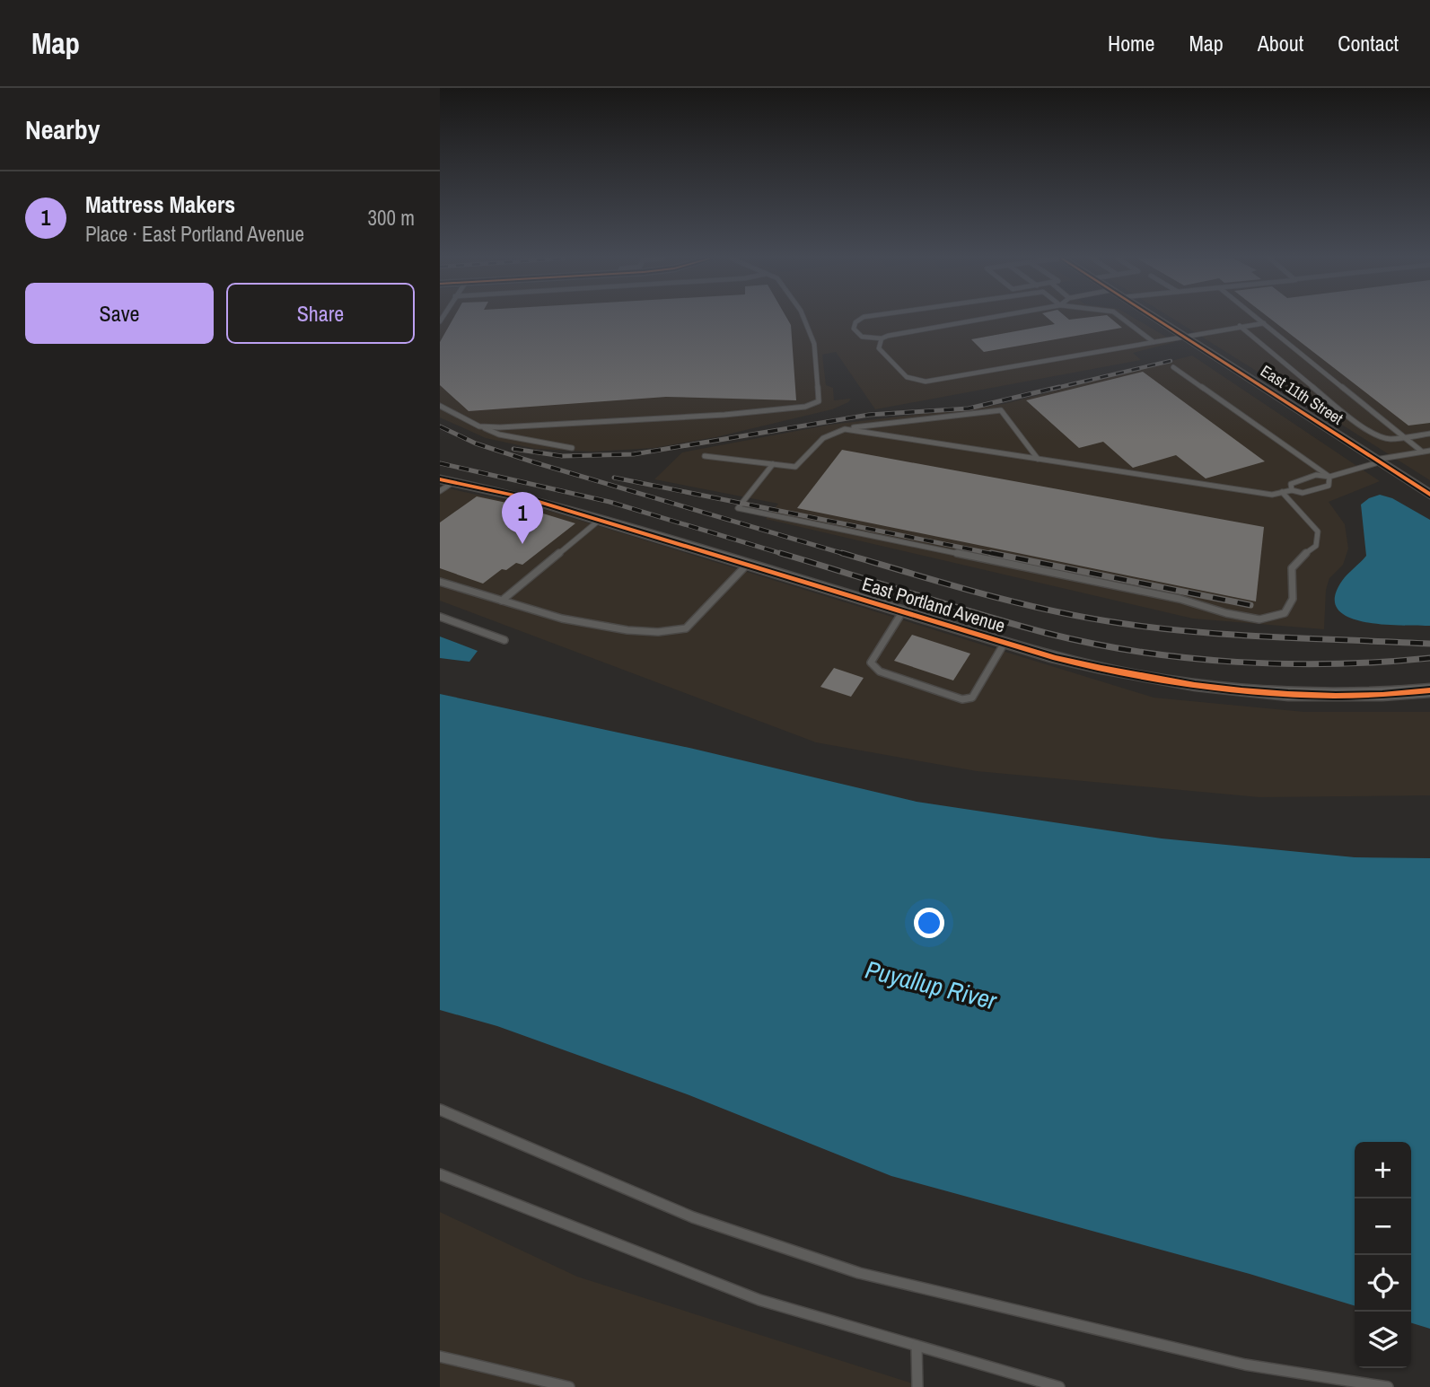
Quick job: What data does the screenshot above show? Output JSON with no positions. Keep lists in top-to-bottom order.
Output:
{
  "streets": {
    "street": ["East 11th Street", "East Portland Avenue"]
  },
  "water": ["Puyallup River"],
  "page": {
    "header": "Map",
    "nav": [
      "Home",
      "Map",
      "About",
      "Contact"
    ],
    "heading": "Nearby",
    "list": [
      {
        "mark": "1",
        "name": "Mattress Makers",
        "note": "Place · East Portland Avenue",
        "value": "300 m"
      }
    ],
    "buttons": ["Save", "Share"],
    "pins": "1",
    "map_buttons": ["+", "−"]
  }
}
